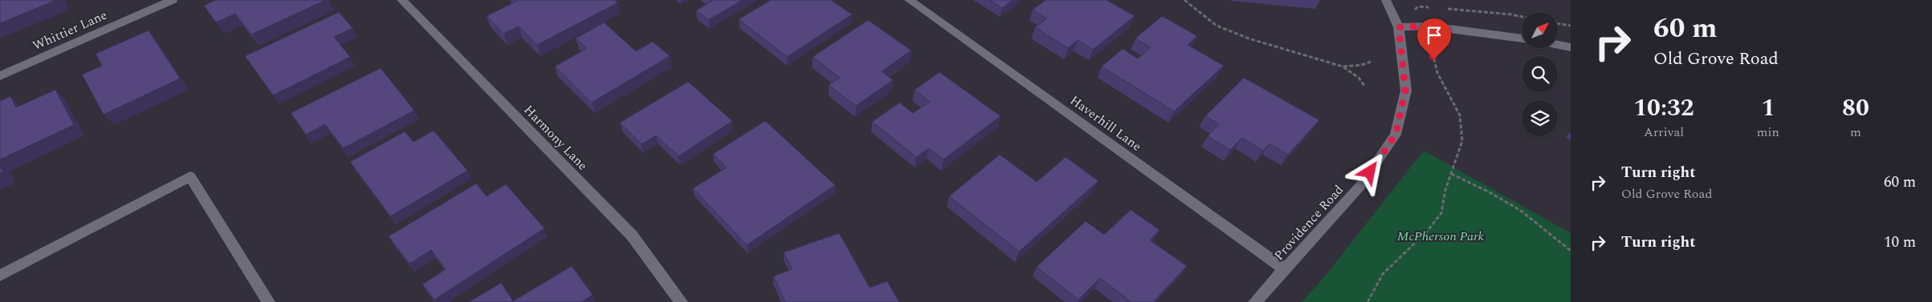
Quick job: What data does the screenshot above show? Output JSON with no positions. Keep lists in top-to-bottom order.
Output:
{
  "streets": {
    "street": [
      "Whittier Lane",
      "Haverhill Lane",
      "Harmony Lane",
      "Providence Road"
    ]
  },
  "crossings": [
    ["Haverhill Lane", "Providence Road"]
  ],
  "parks": ["McPherson Park"],
  "north": "top right",
  "page": {
    "turn": ["60 m", "Old Grove Road"],
    "eta": [
      "10:32",
      "Arrival",
      "1",
      "min",
      "80",
      "m"
    ],
    "list": [
      {
        "name": "Turn right",
        "note": "Old Grove Road",
        "value": "60 m"
      },
      {
        "name": "Turn right",
        "value": "10 m"
      }
    ]
  }
}
